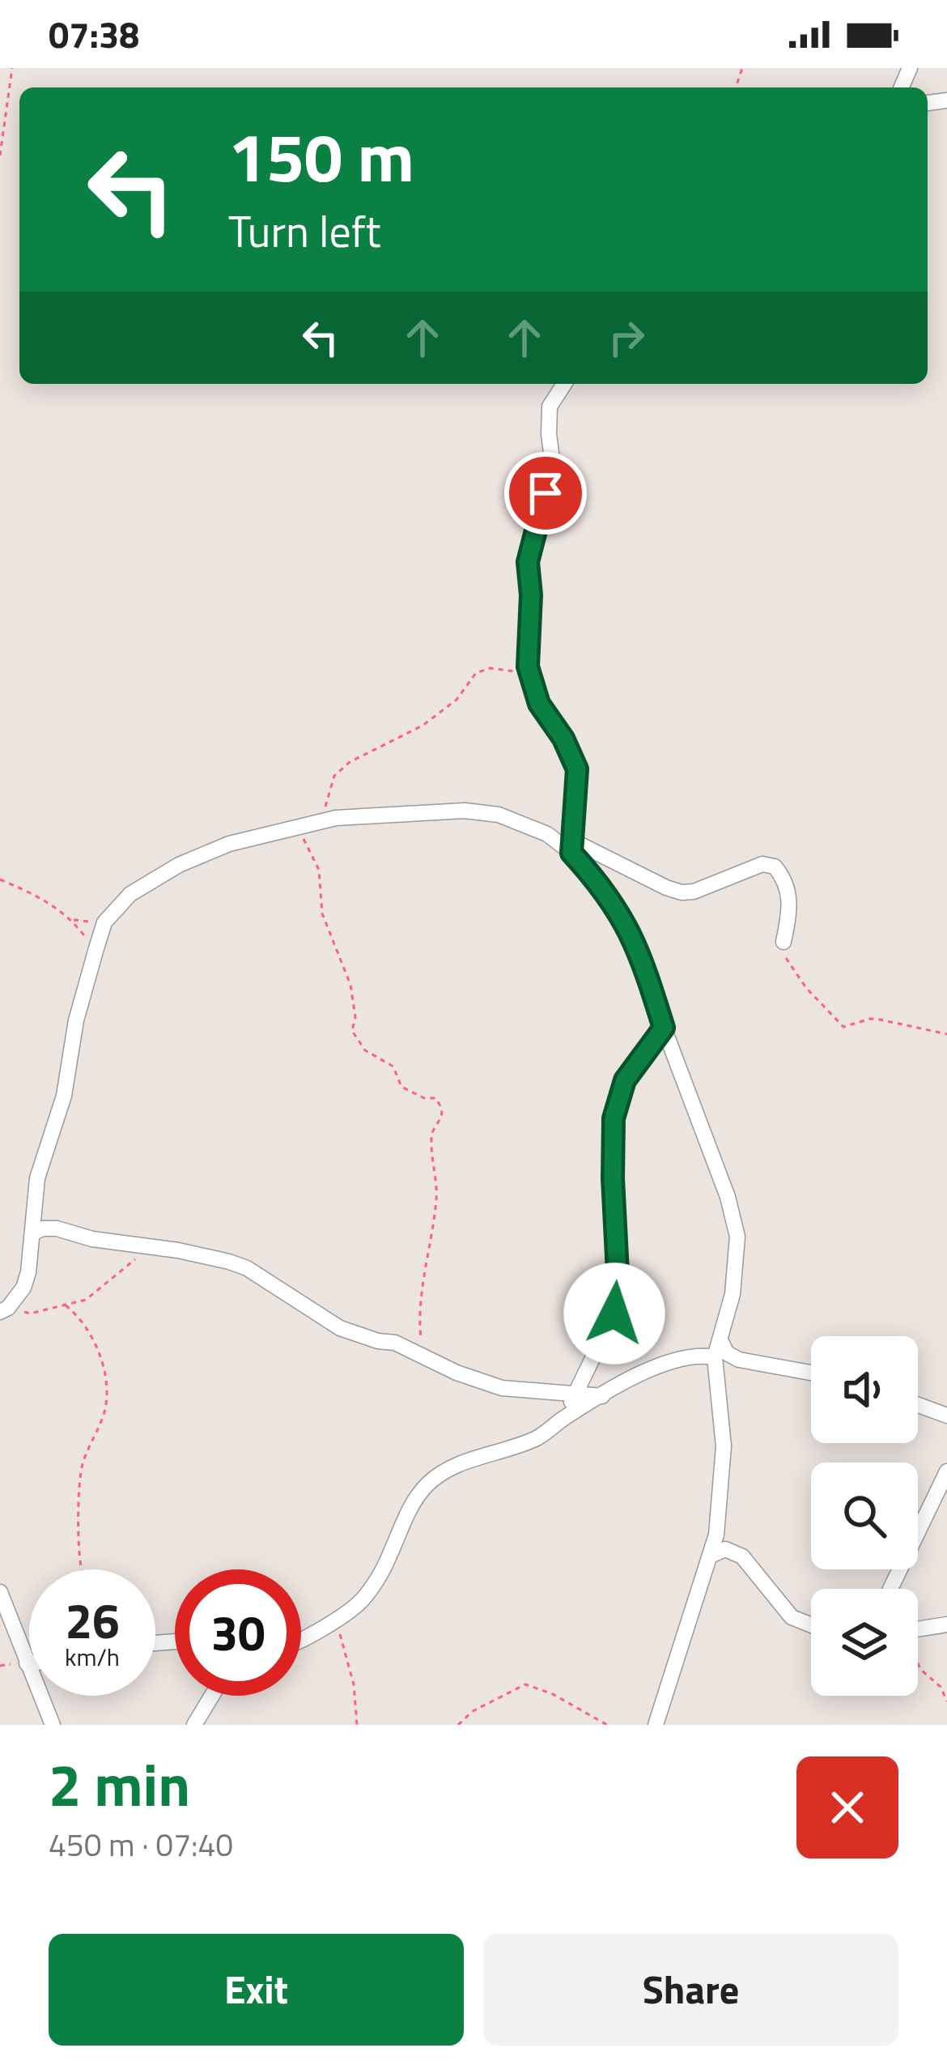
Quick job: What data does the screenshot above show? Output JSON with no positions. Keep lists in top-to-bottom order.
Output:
{
  "page": {
    "status": "07:38",
    "turn": ["150 m", "Turn left"],
    "speed": "26 km/h",
    "limit": "30",
    "heading": ["2 min", "450 m · 07:40"],
    "buttons": ["Exit", "Share"]
  }
}
